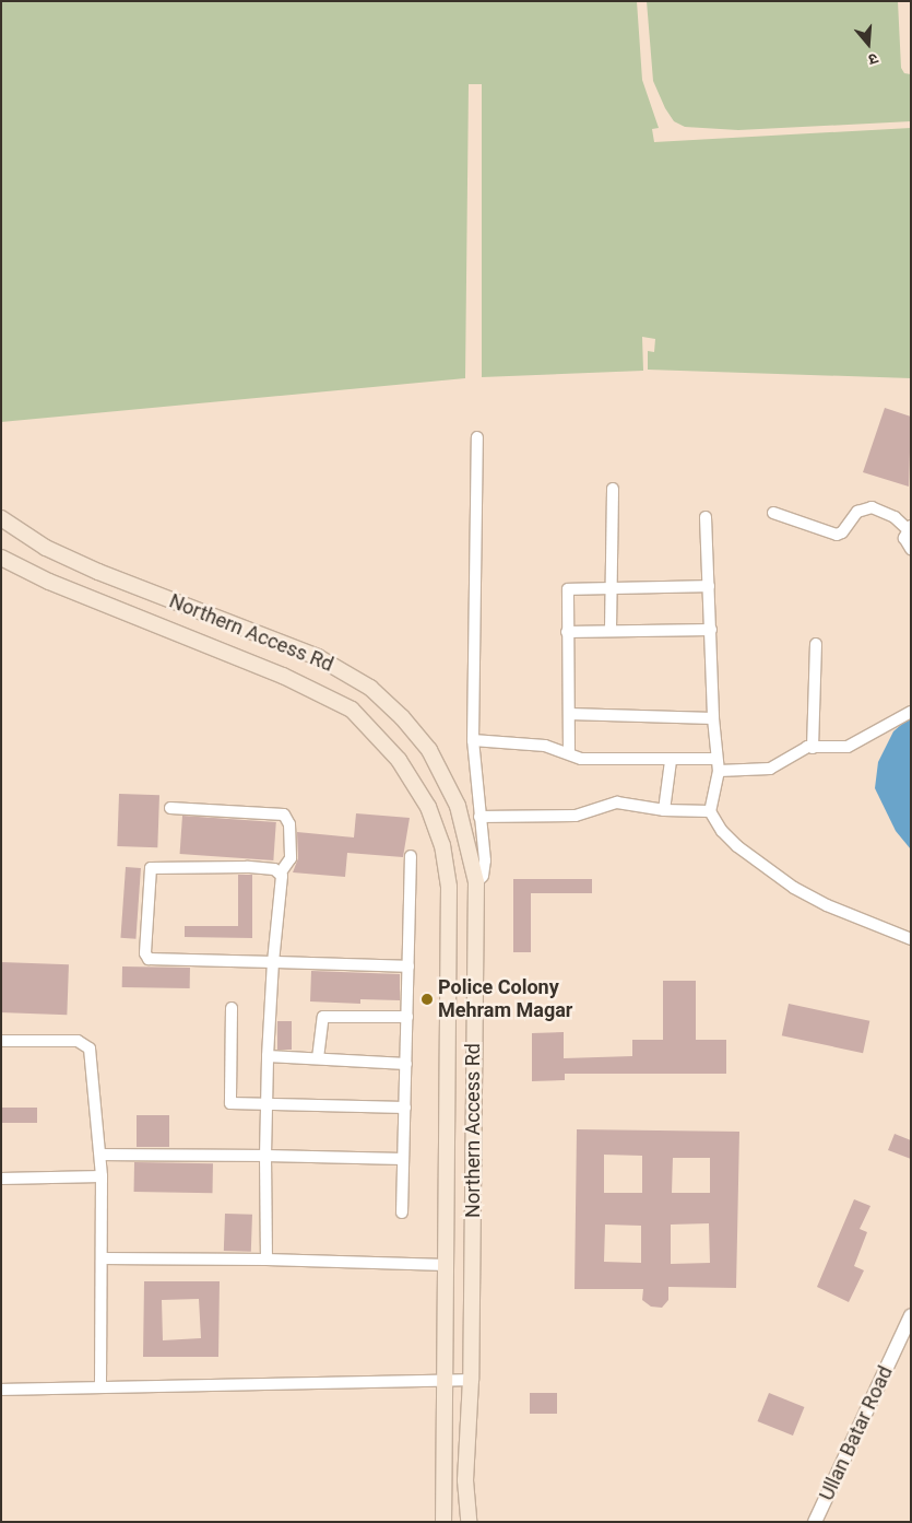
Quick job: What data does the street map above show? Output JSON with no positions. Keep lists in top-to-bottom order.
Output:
{
  "streets": {
    "main road": ["Northern Access Rd"],
    "street": ["Ullan Batar Road"]
  },
  "places": ["Police Colony Mehram Magar"],
  "north": "bottom"
}
